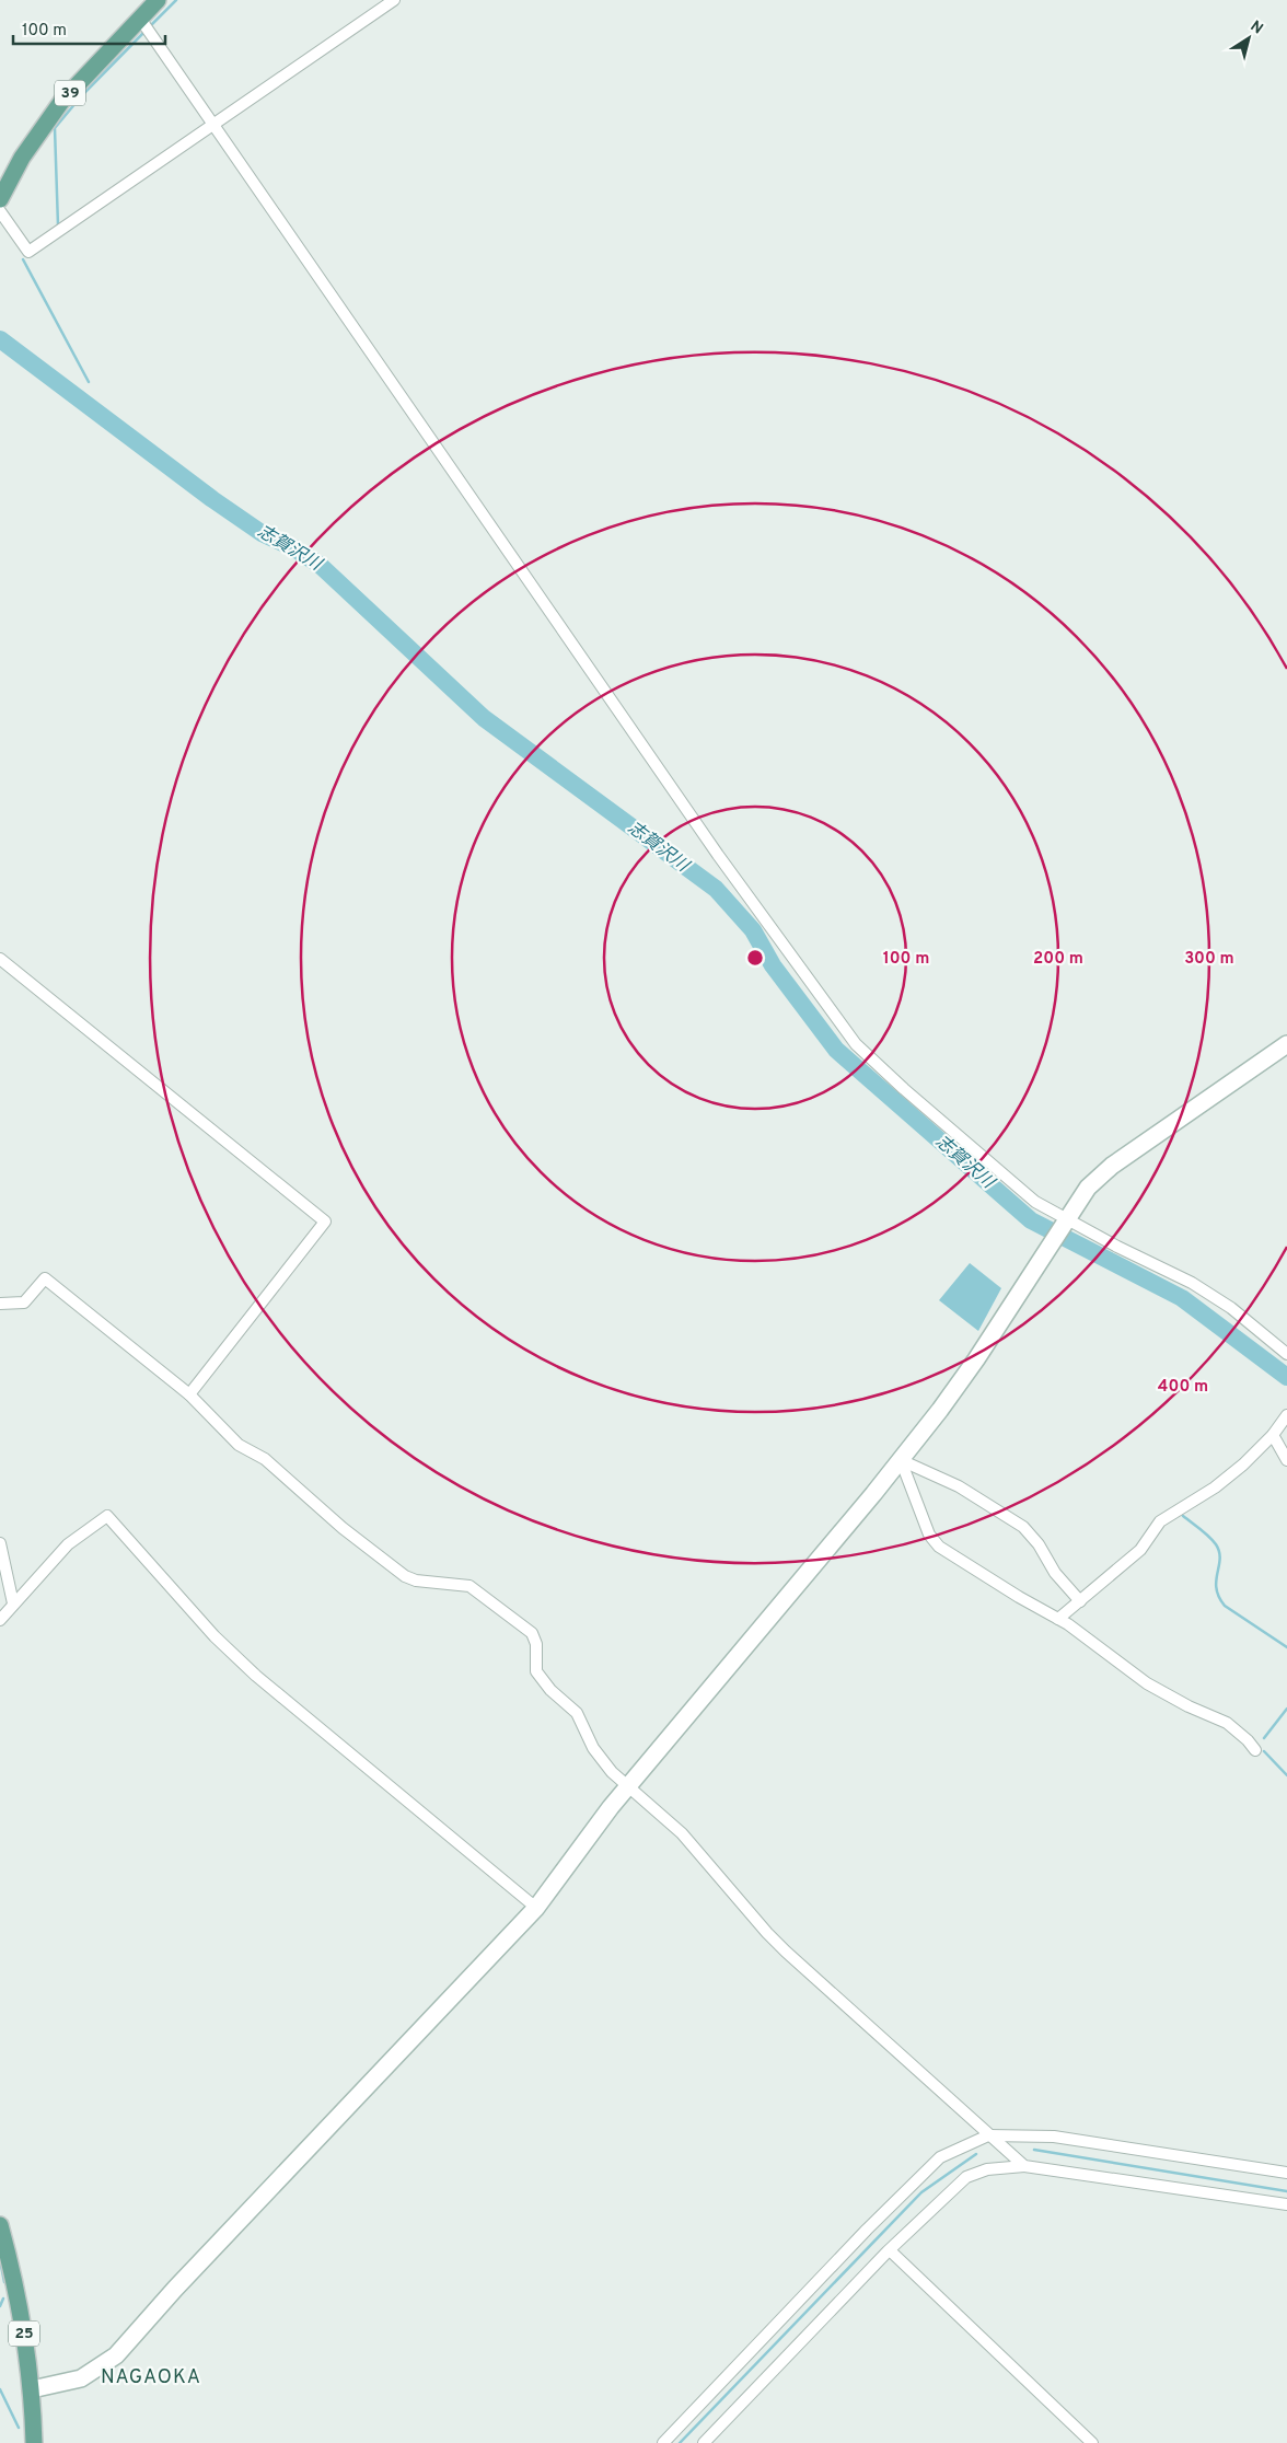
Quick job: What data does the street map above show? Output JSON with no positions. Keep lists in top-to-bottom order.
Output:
{
  "streets": {
    "main road": ["39", "25"]
  },
  "districts": ["NAGAOKA"],
  "water": ["志賀沢川"],
  "scale_bar": "100 m",
  "north": "top right",
  "rings": [
    "100 m",
    "200 m",
    "300 m",
    "400 m"
  ]
}
